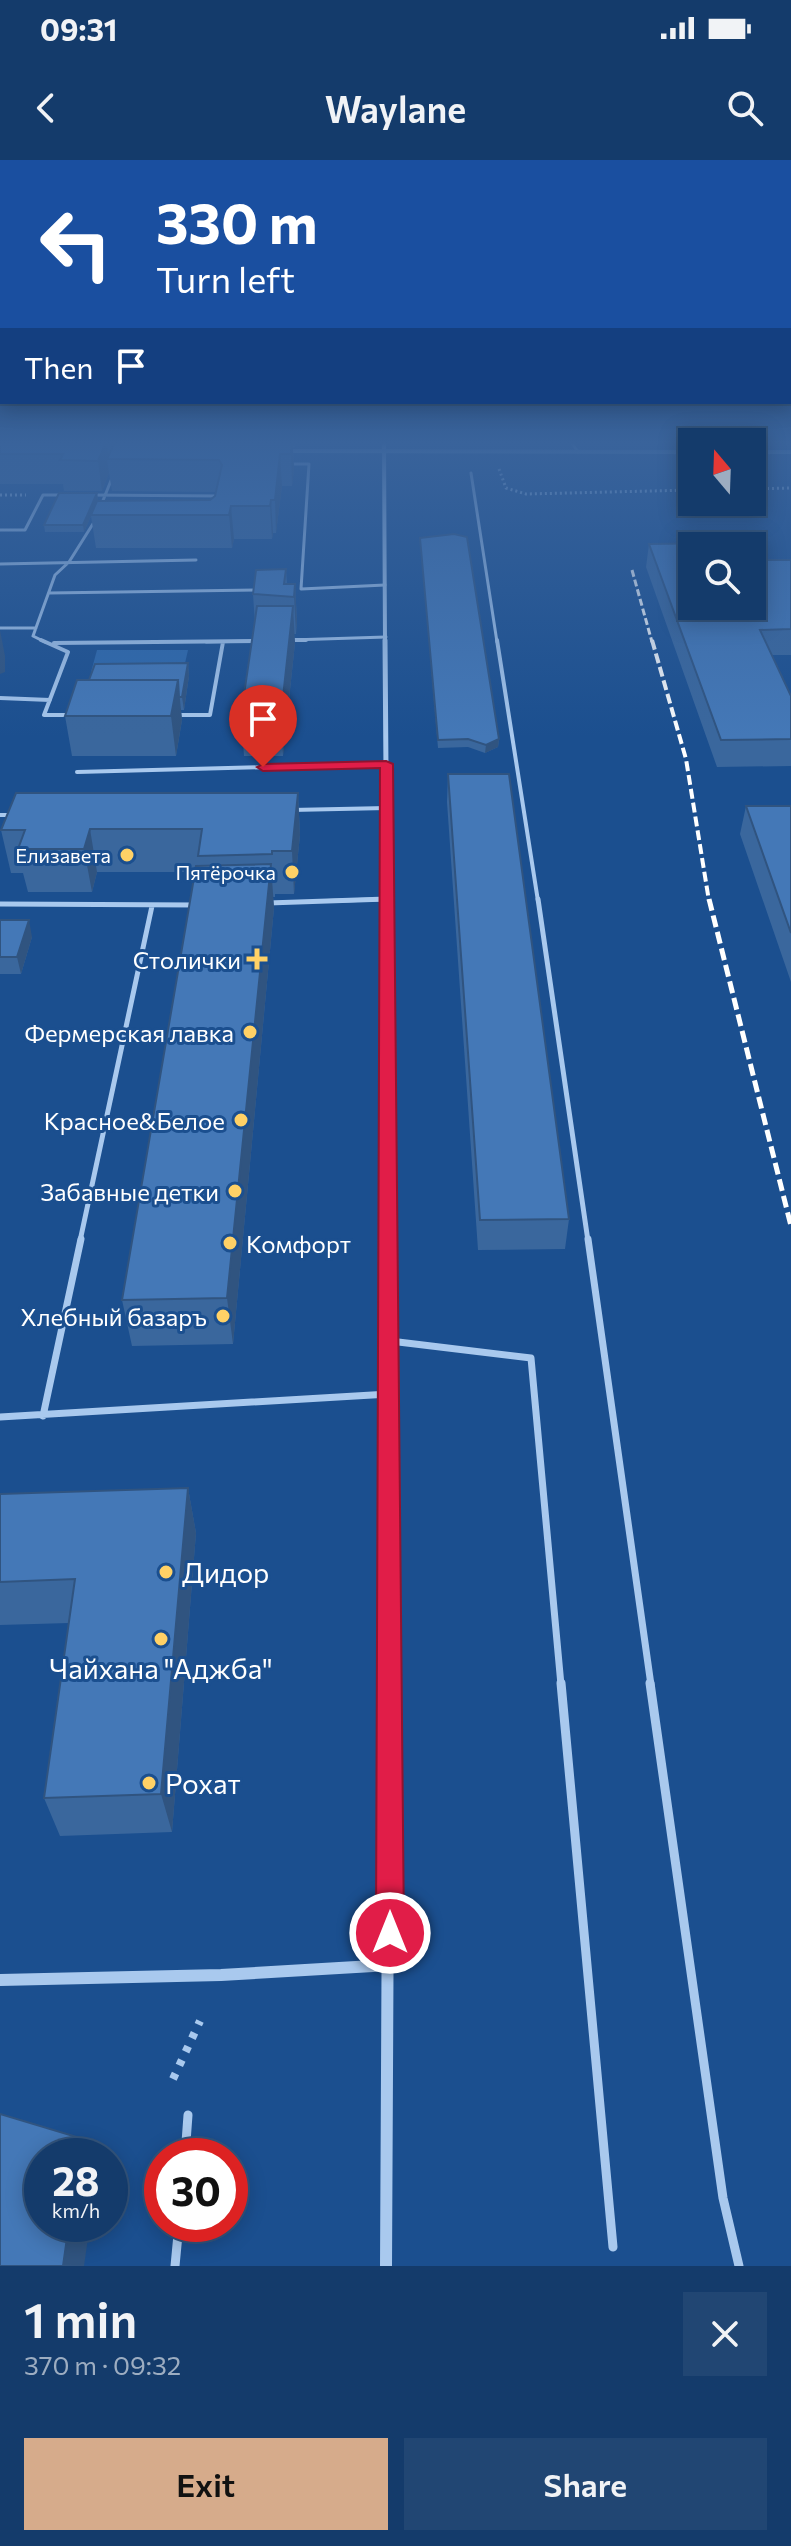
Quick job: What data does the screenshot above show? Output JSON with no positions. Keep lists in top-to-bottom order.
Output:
{
  "places": {
    "other": [
      "Елизавета",
      "Пятёрочка",
      "Фермерская лавка",
      "Красное&Белое",
      "Забавные детки",
      "Комфорт",
      "Хлебный базаръ",
      "Дидор",
      "Чайхана \"Аджба\"",
      "Рохат"
    ],
    "health": ["Столички"]
  },
  "north": "top",
  "page": {
    "status": "09:31",
    "header": "Waylane",
    "turn": ["330 m", "Turn left"],
    "then": "Then",
    "speed": "28 km/h",
    "limit": "30",
    "heading": ["1 min", "370 m · 09:32"],
    "buttons": ["Exit", "Share"]
  }
}
